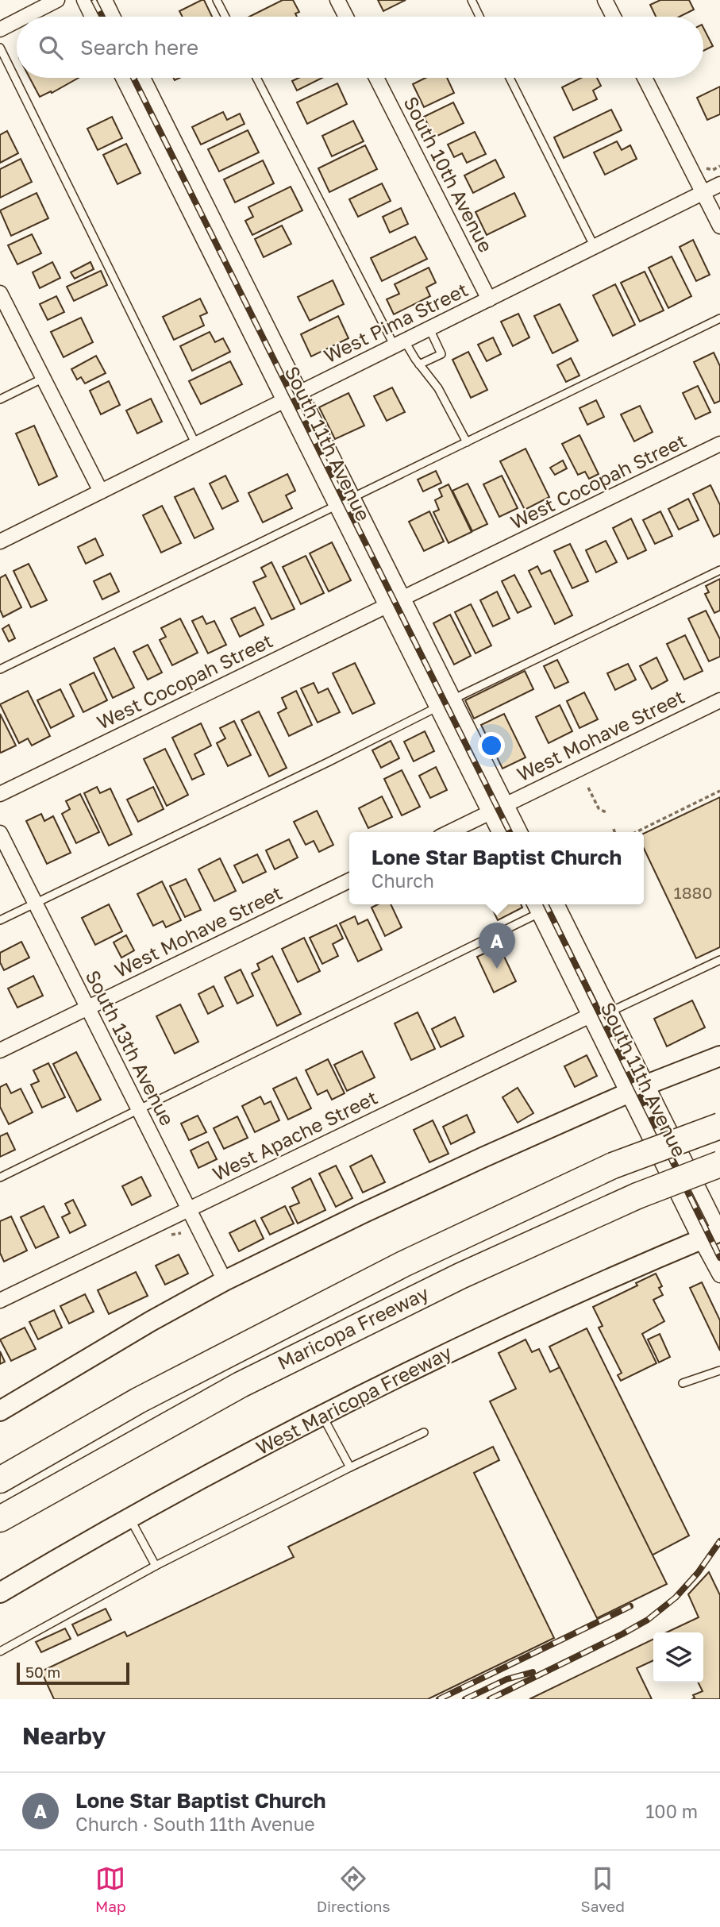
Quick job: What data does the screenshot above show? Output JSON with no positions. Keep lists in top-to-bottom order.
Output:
{
  "streets": {
    "highway": ["Maricopa Freeway"],
    "main road": ["West Maricopa Freeway"],
    "street": [
      "South 10th Avenue",
      "West Pima Street",
      "South 11th Avenue",
      "West Cocopah Street",
      "West Mohave Street",
      "South 13th Avenue",
      "West Apache Street"
    ]
  },
  "crossings": [
    ["South 10th Avenue", "West Pima Street"],
    ["West Pima Street", "South 11th Avenue"],
    ["South 11th Avenue", "West Cocopah Street"],
    ["South 11th Avenue", "West Mohave Street"],
    ["South 11th Avenue", "West Apache Street"],
    ["South 11th Avenue", "West Maricopa Freeway"],
    ["West Mohave Street", "South 13th Avenue"],
    ["South 13th Avenue", "West Apache Street"]
  ],
  "house_numbers": ["1880"],
  "scale_bar": "50 m",
  "page": {
    "search": "Search here",
    "popup": ["Lone Star Baptist Church", "Church"],
    "pins": "A",
    "scale": "50 m",
    "heading": "Nearby",
    "list": [
      {
        "mark": "A",
        "name": "Lone Star Baptist Church",
        "note": "Church · South 11th Avenue",
        "value": "100 m"
      }
    ],
    "nav": ["Map", "Directions", "Saved"]
  }
}
